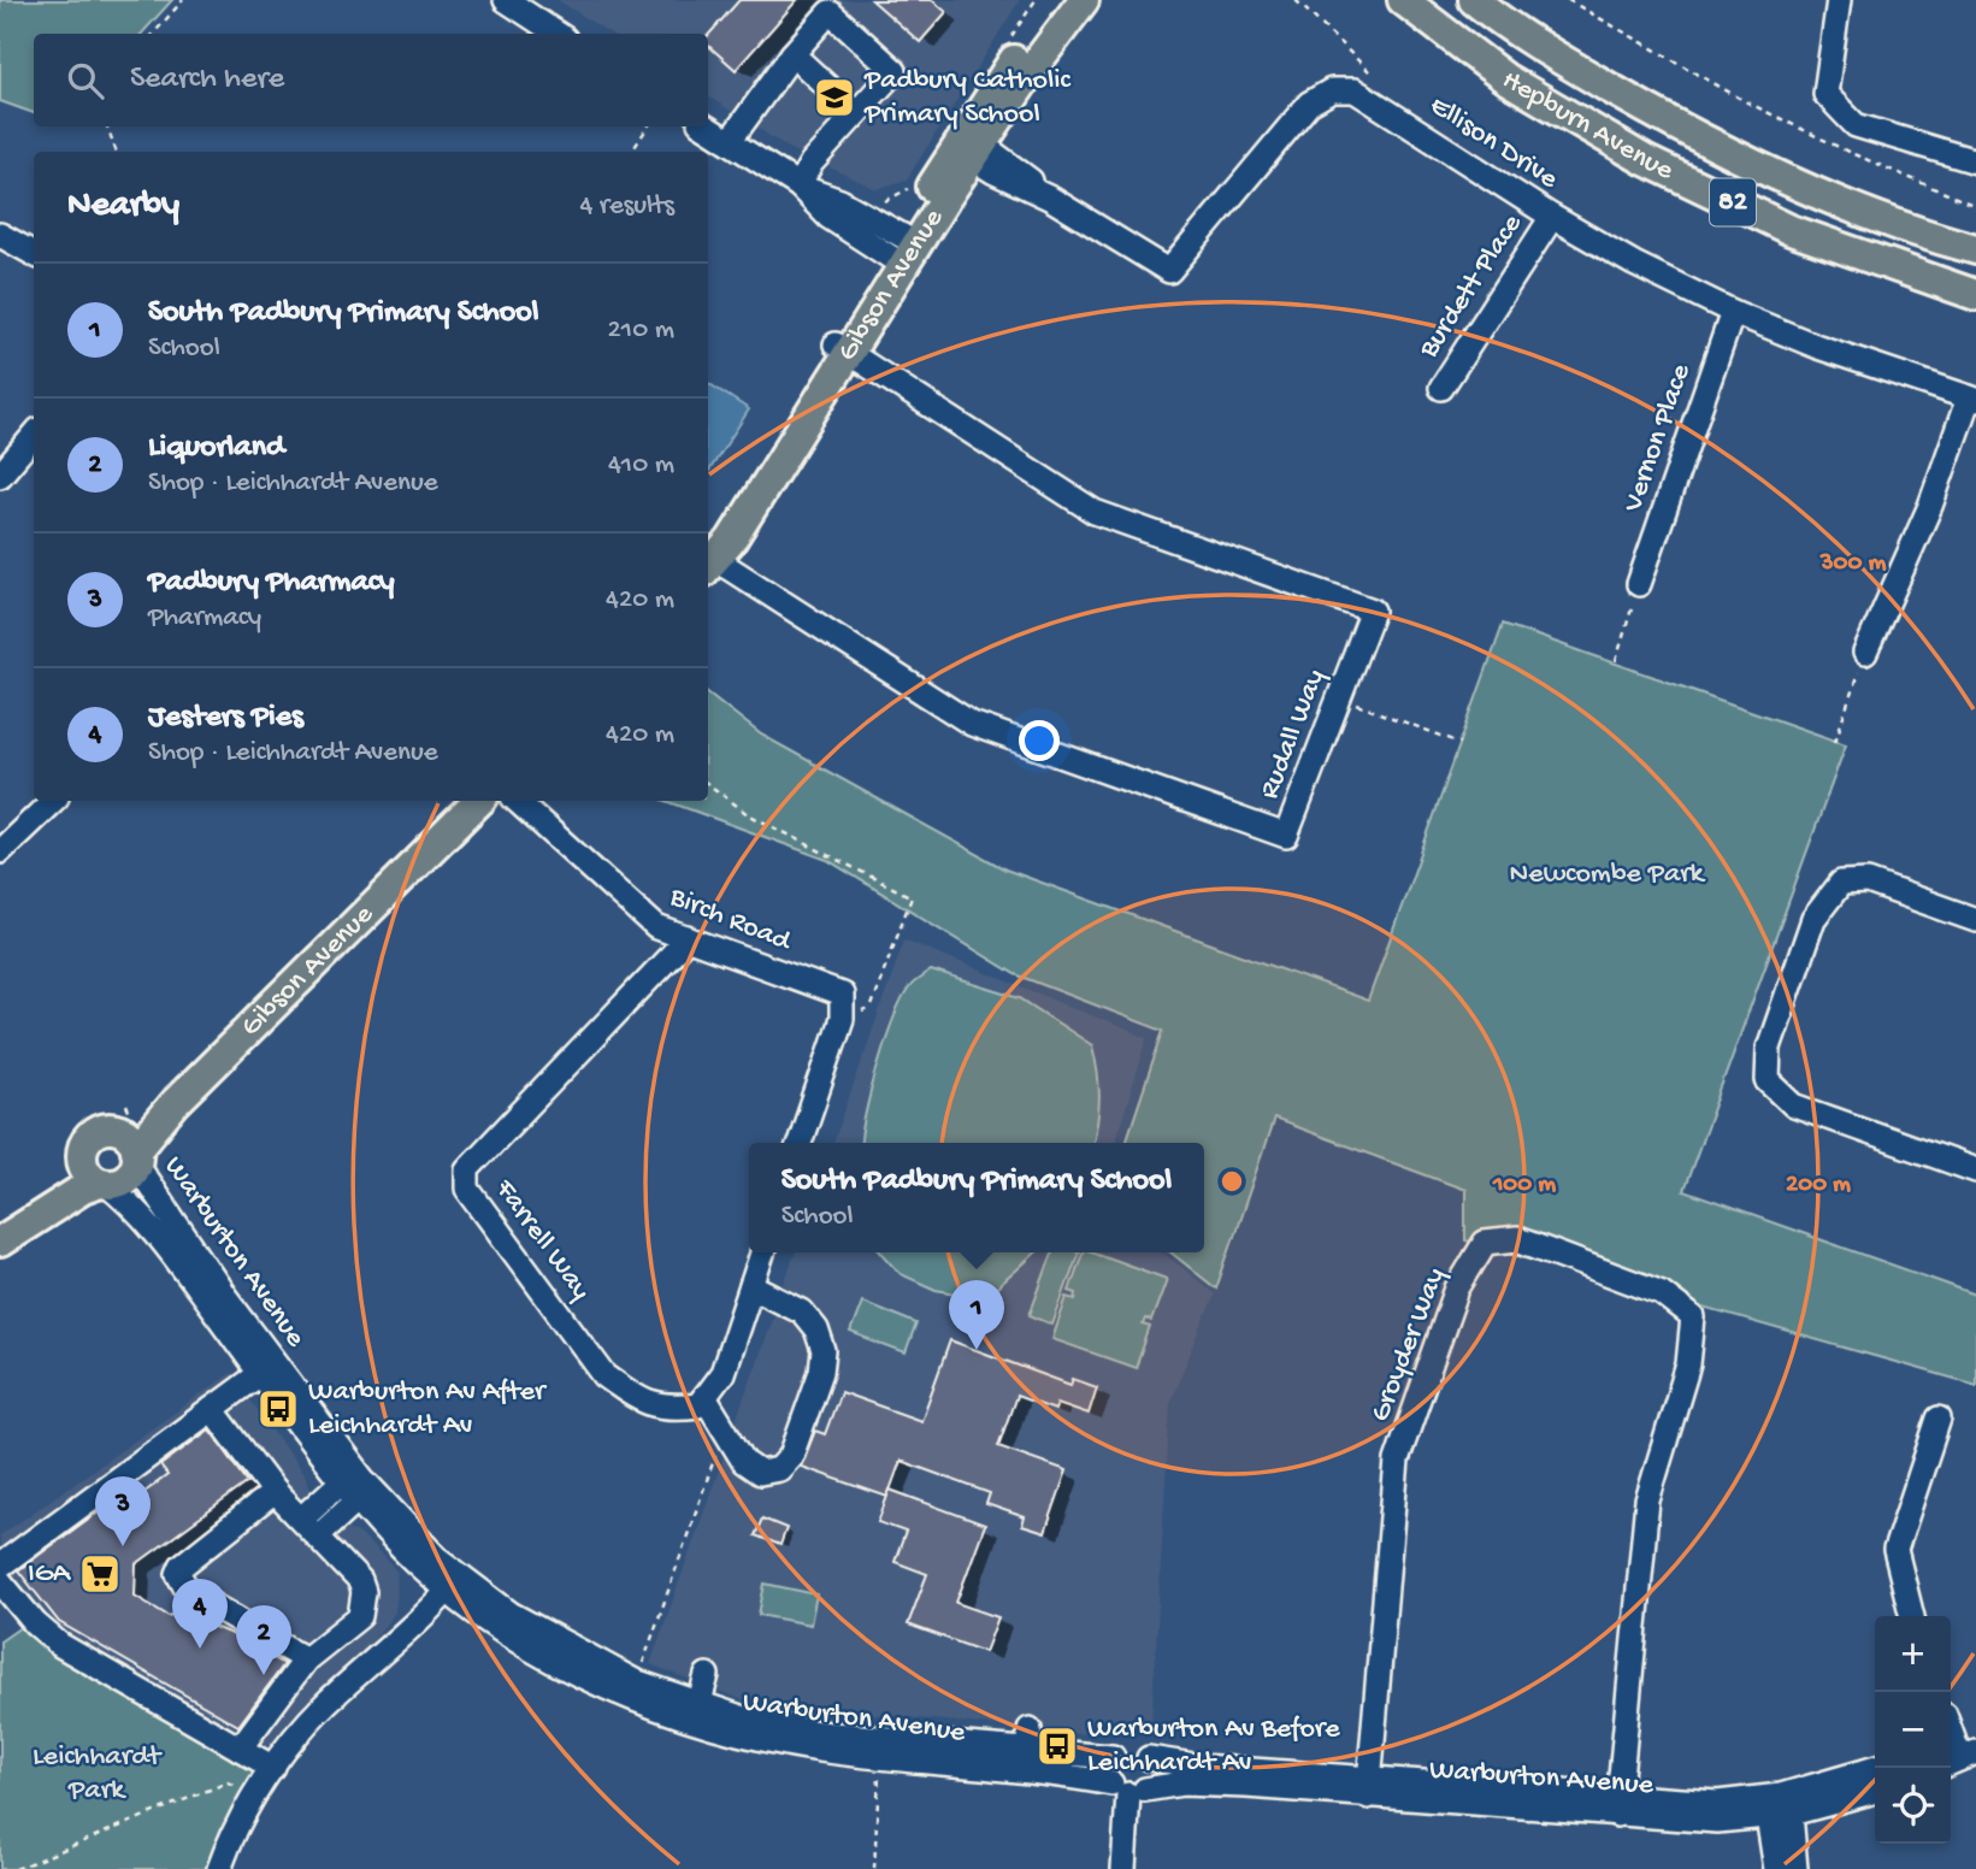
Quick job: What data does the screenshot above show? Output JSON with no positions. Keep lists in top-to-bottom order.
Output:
{
  "streets": {
    "main road": ["Hepburn Avenue", "82", "Gibson Avenue"],
    "street": [
      "Ellison Drive",
      "Burdett Place",
      "Vernon Place",
      "Rudall Way",
      "Birch Road",
      "Farrell Way",
      "Warburton Avenue",
      "Groyder Way"
    ]
  },
  "crossings": [
    ["Ellison Drive", "Gibson Avenue"],
    ["Ellison Drive", "Burdett Place"],
    ["Ellison Drive", "Vernon Place"],
    ["Gibson Avenue", "Rudall Way"],
    ["Gibson Avenue", "Warburton Avenue"],
    ["Birch Road", "Farrell Way"],
    ["Warburton Avenue", "Groyder Way"]
  ],
  "parks": ["Newcombe Park", "Leichhardt Park"],
  "places": {
    "school or university": ["Padbury Catholic Primary School"],
    "bus stop": ["Warburton Av After Leichhardt Av", "Warburton Av Before Leichhardt Av"],
    "supermarket": ["IGA"]
  },
  "page": {
    "search": "Search here",
    "heading": ["Nearby", "4 results"],
    "list": [
      {
        "mark": "1",
        "name": "South Padbury Primary School",
        "note": "School",
        "value": "210 m"
      },
      {
        "mark": "2",
        "name": "Liquorland",
        "note": "Shop · Leichhardt Avenue",
        "value": "410 m"
      },
      {
        "mark": "3",
        "name": "Padbury Pharmacy",
        "note": "Pharmacy",
        "value": "420 m"
      },
      {
        "mark": "4",
        "name": "Jesters Pies",
        "note": "Shop · Leichhardt Avenue",
        "value": "420 m"
      }
    ],
    "popup": ["South Padbury Primary School", "School"],
    "pins": [
      "1",
      "3",
      "4",
      "2"
    ],
    "map_buttons": ["+", "−"]
  },
  "rings": ["300 m", "100 m", "200 m"]
}
